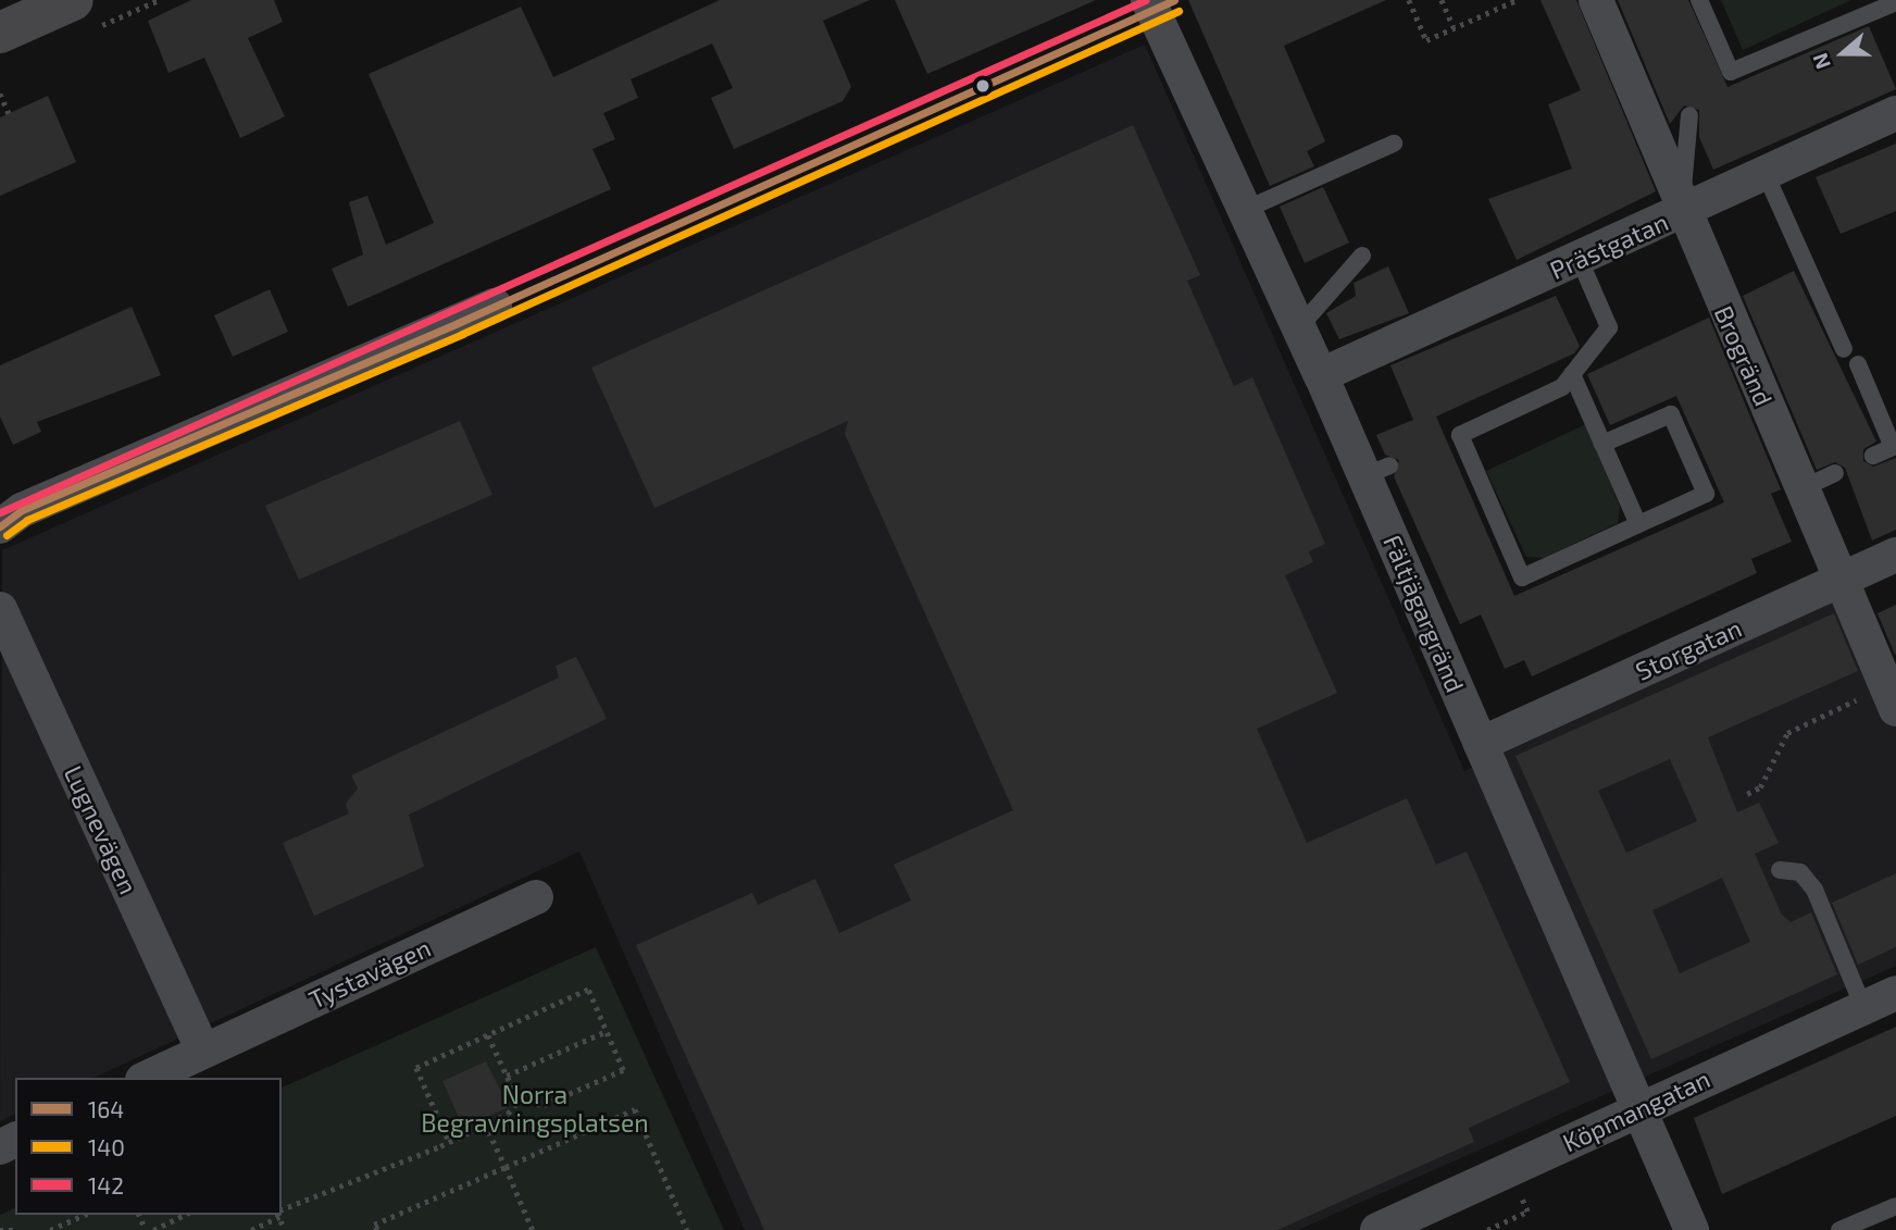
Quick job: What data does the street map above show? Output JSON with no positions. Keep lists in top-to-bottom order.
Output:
{
  "streets": {
    "street": [
      "Prästgatan",
      "Brogränd",
      "Fältjägargränd",
      "Storgatan",
      "Lugnevägen",
      "Tystavägen",
      "Köpmangatan"
    ]
  },
  "crossings": [
    ["Prästgatan", "Brogränd"],
    ["Prästgatan", "Fältjägargränd"],
    ["Brogränd", "Storgatan"],
    ["Fältjägargränd", "Storgatan"],
    ["Fältjägargränd", "Köpmangatan"],
    ["Lugnevägen", "Tystavägen"]
  ],
  "parks": ["Norra Begravningsplatsen"],
  "lines": ["transit line 164", "transit line 142", "transit line 140"],
  "legend": ["164", "140", "142"],
  "north": "left"
}
